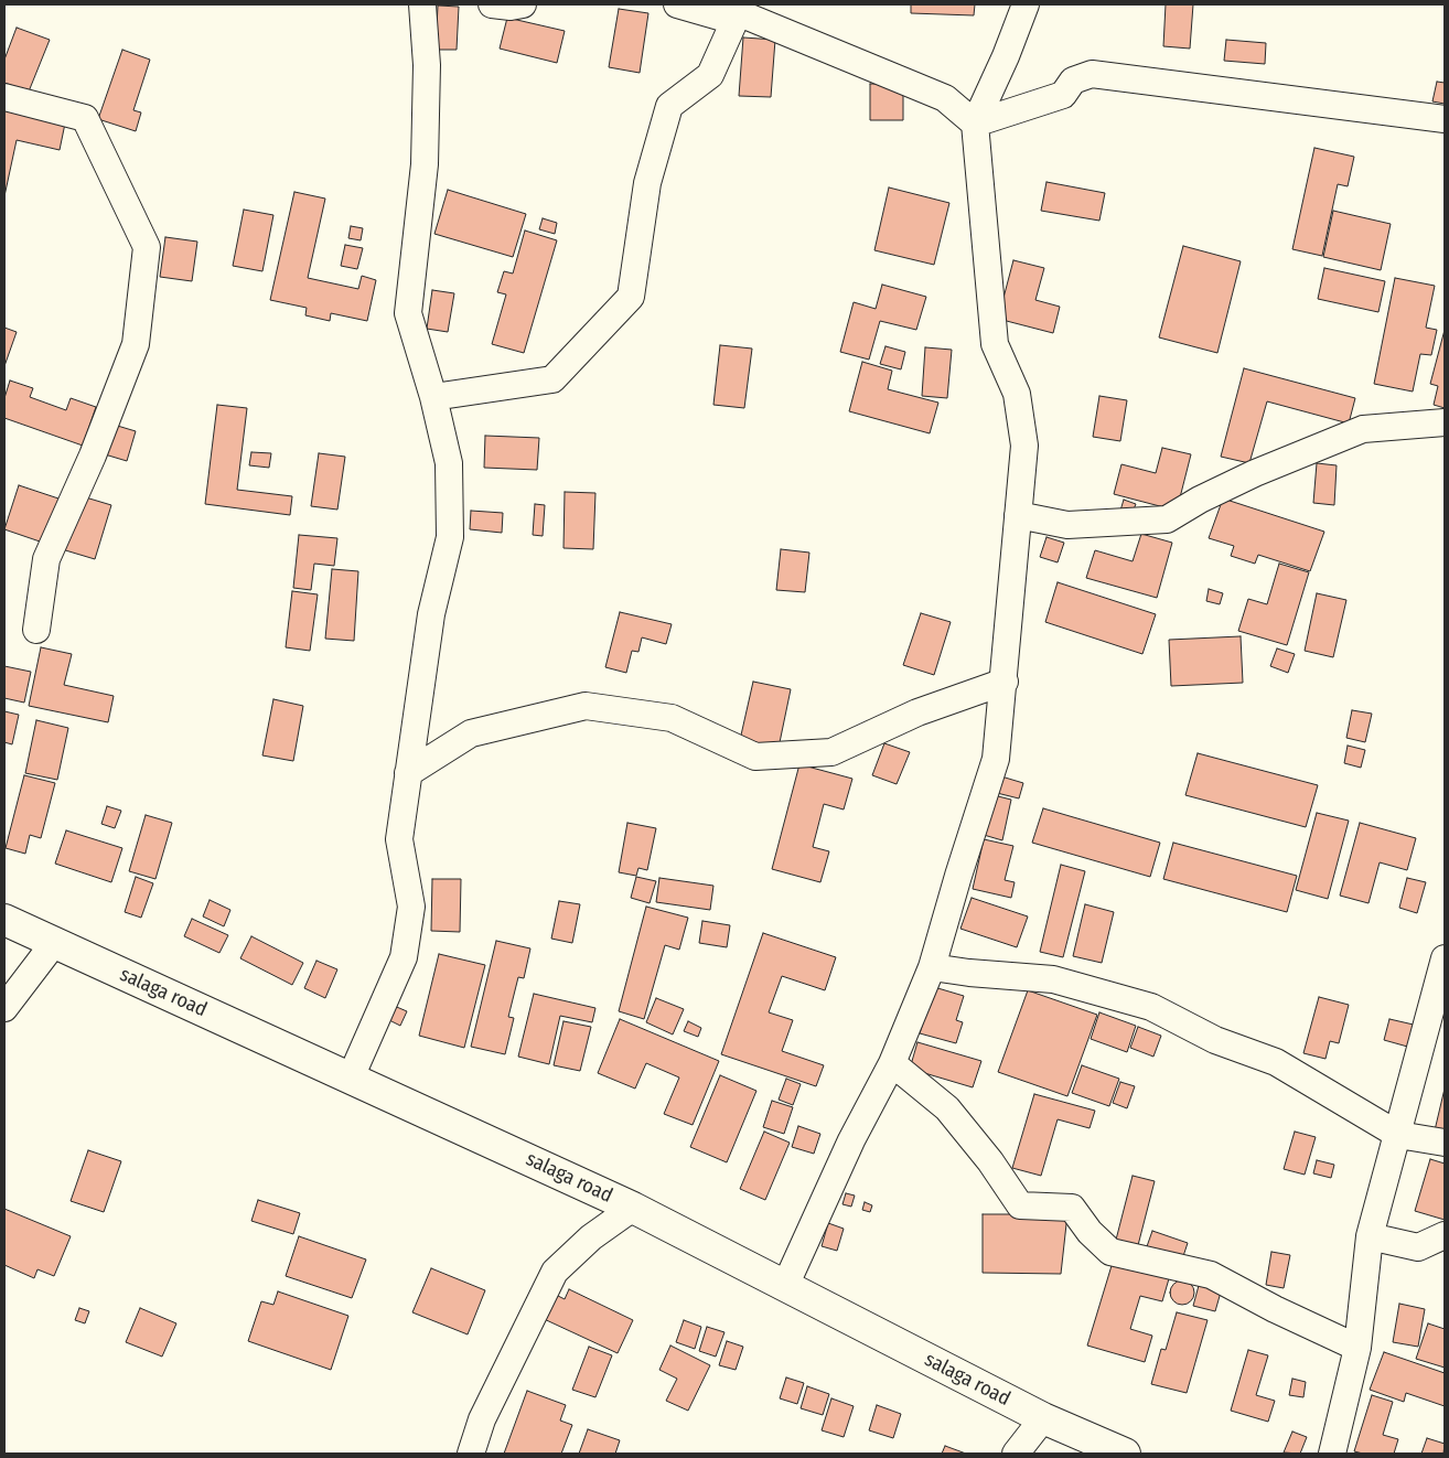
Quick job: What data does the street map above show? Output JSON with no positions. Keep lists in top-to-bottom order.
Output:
{
  "streets": {
    "main road": ["salaga road"]
  }
}
